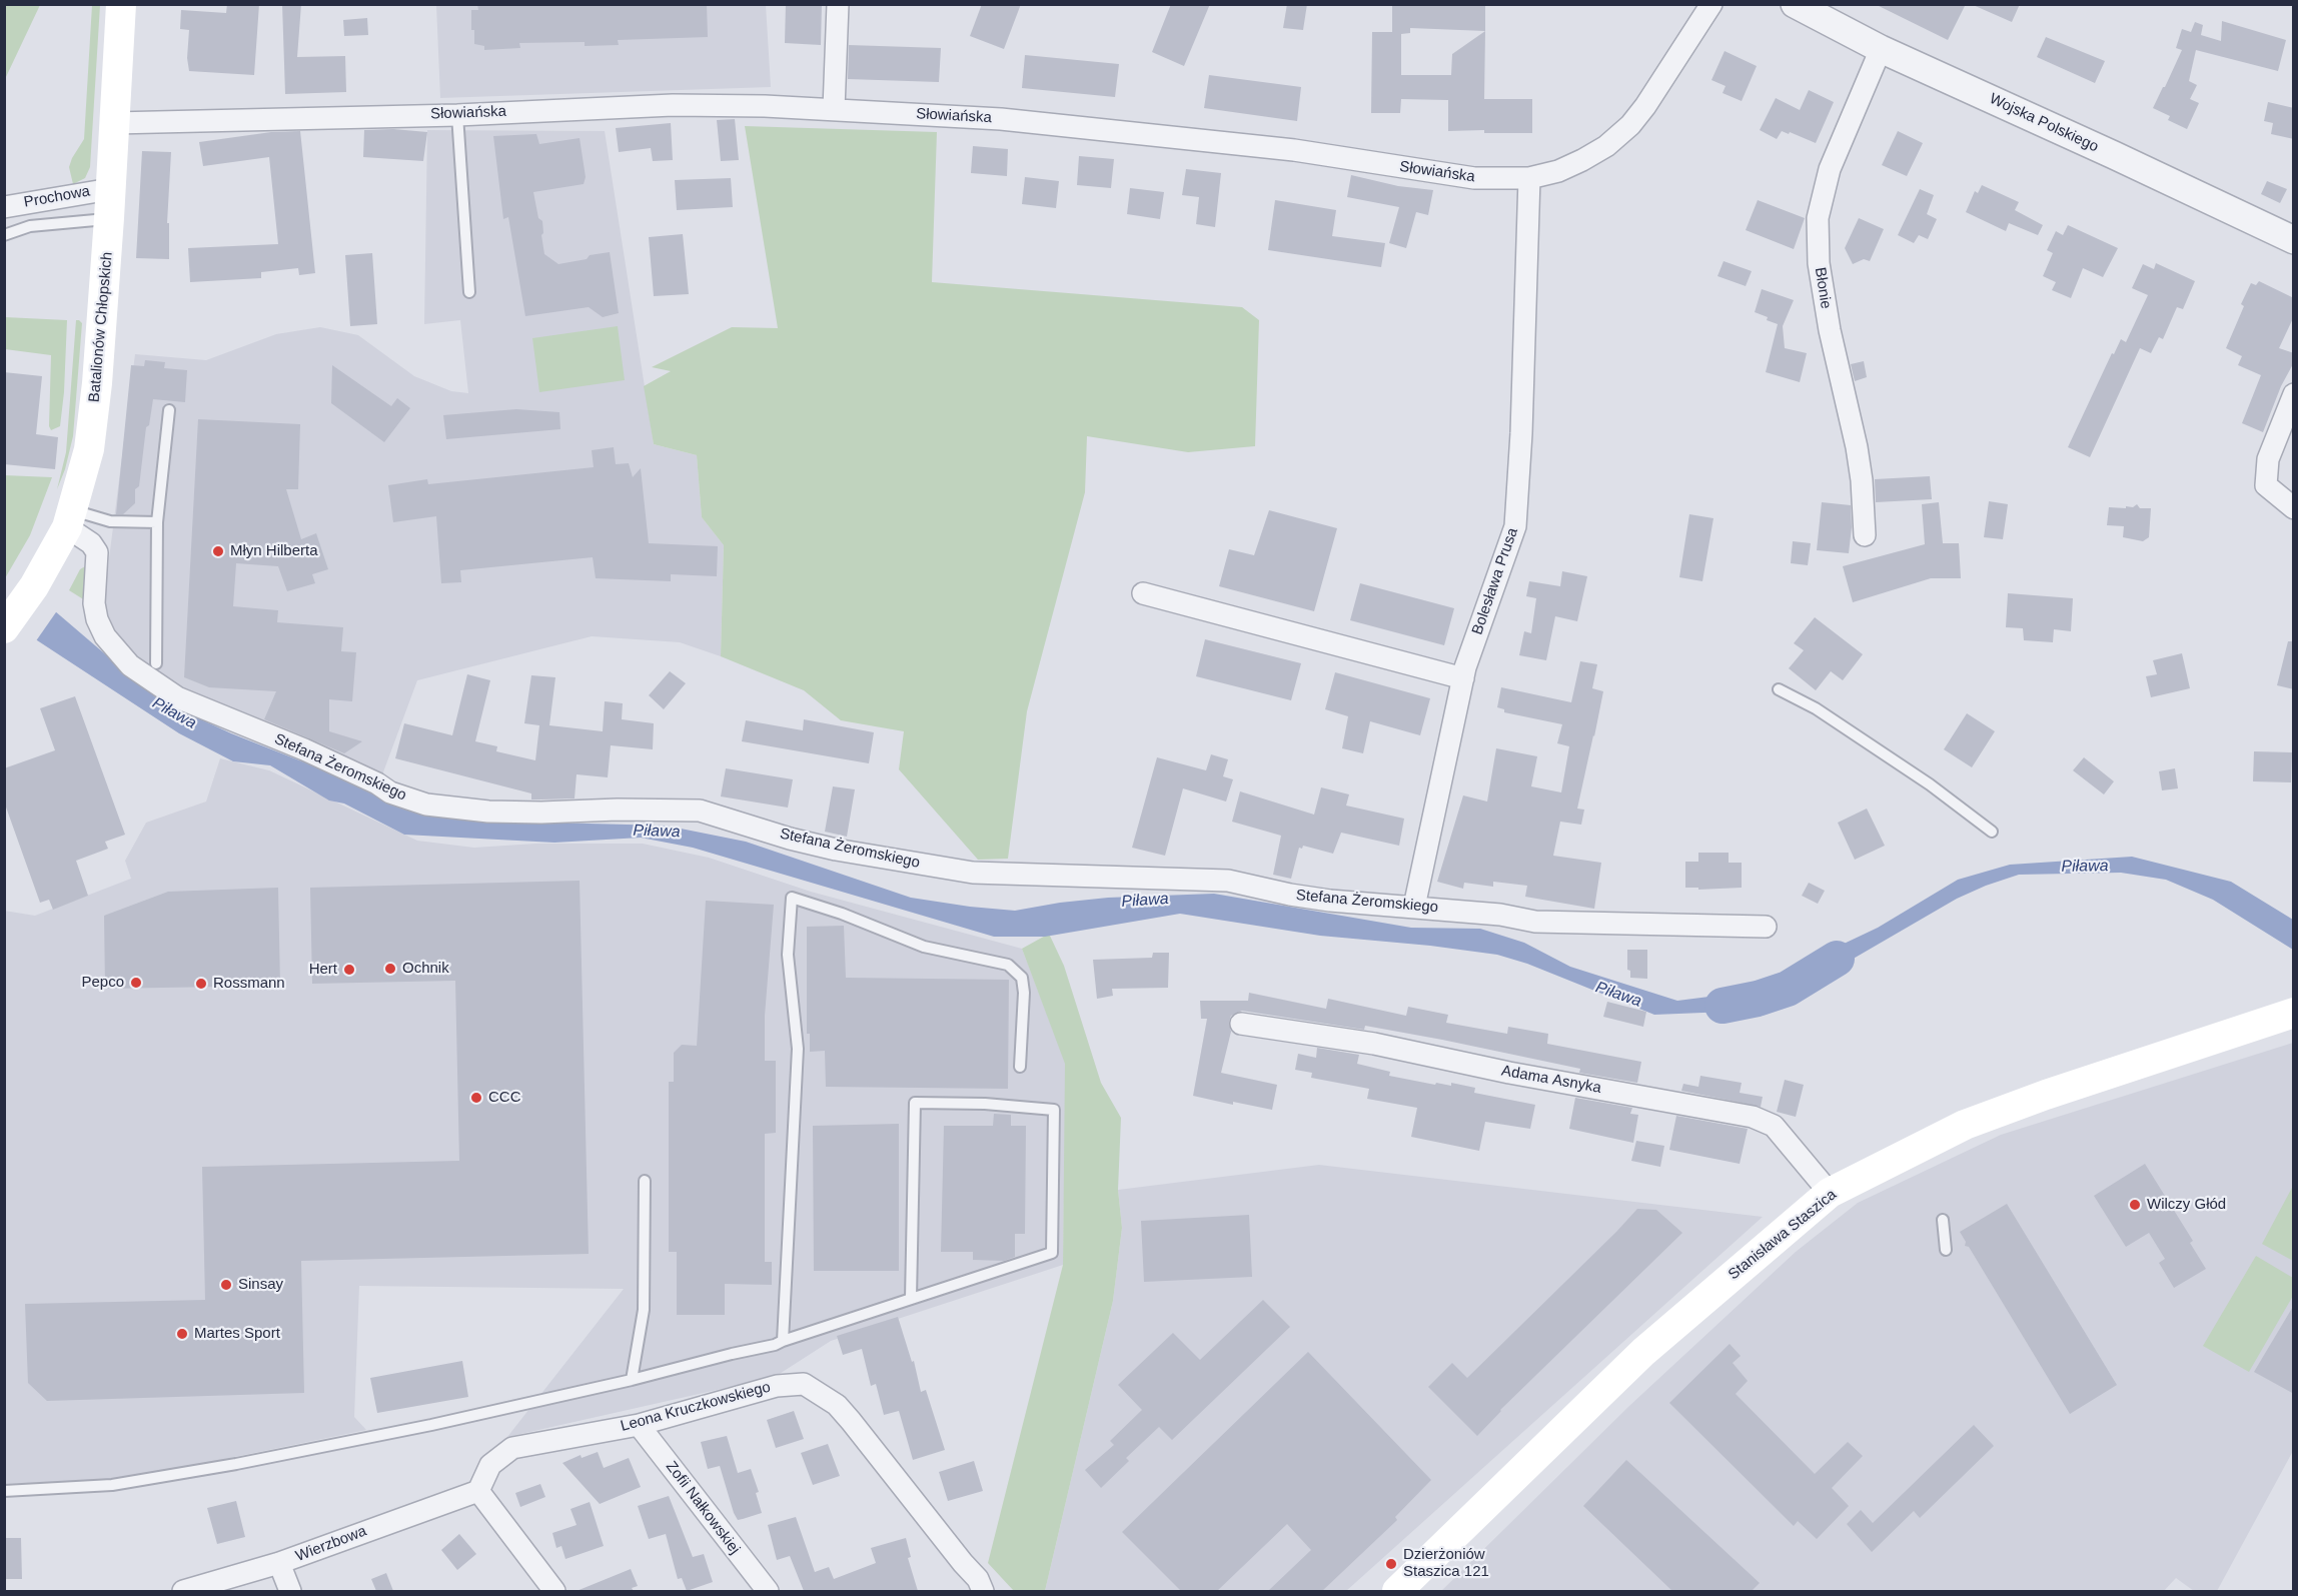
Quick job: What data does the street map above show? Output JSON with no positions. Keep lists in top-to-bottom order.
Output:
{
  "streets": {
    "main road": ["Batalionów Chłopskich", "Stanisława Staszica"],
    "street": [
      "Słowiańska",
      "Wojska Polskiego",
      "Prochowa",
      "Błonie",
      "Bolesława Prusa",
      "Stefana Żeromskiego",
      "Adama Asnyka",
      "Leona Kruczkowskiego",
      "Zofii Nałkowskiej",
      "Wierzbowa"
    ]
  },
  "crossings": [
    ["Słowiańska", "Batalionów Chłopskich"],
    ["Słowiańska", "Bolesława Prusa"],
    ["Wojska Polskiego", "Błonie"],
    ["Prochowa", "Batalionów Chłopskich"],
    ["Batalionów Chłopskich", "Stefana Żeromskiego"],
    ["Bolesława Prusa", "Stefana Żeromskiego"],
    ["Adama Asnyka", "Stanisława Staszica"],
    ["Leona Kruczkowskiego", "Zofii Nałkowskiej"],
    ["Leona Kruczkowskiego", "Wierzbowa"]
  ],
  "water": ["Piława"],
  "places": [
    "Młyn Hilberta",
    "Ochnik",
    "Hert",
    "Pepco",
    "Rossmann",
    "CCC",
    "Wilczy Głód",
    "Sinsay",
    "Martes Sport",
    "Dzierżoniów Staszica 121"
  ]
}
